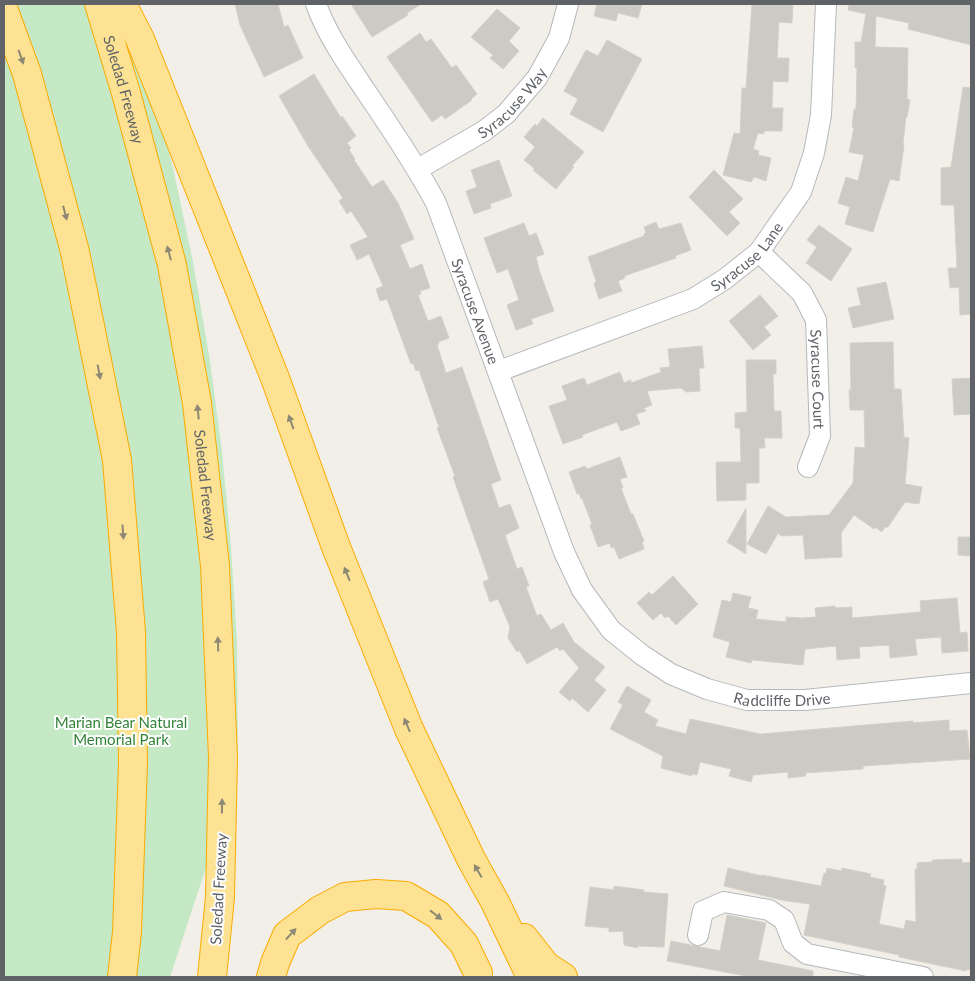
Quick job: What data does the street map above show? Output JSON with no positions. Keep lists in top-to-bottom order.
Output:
{
  "streets": {
    "highway": ["Soledad Freeway"],
    "street": [
      "Syracuse Way",
      "Syracuse Lane",
      "Syracuse Avenue",
      "Syracuse Court",
      "Radcliffe Drive"
    ]
  },
  "crossings": [
    ["Syracuse Way", "Syracuse Avenue"],
    ["Syracuse Lane", "Syracuse Avenue"],
    ["Syracuse Lane", "Syracuse Court"],
    ["Syracuse Avenue", "Radcliffe Drive"]
  ],
  "parks": ["Marian Bear Natural Memorial Park"]
}
